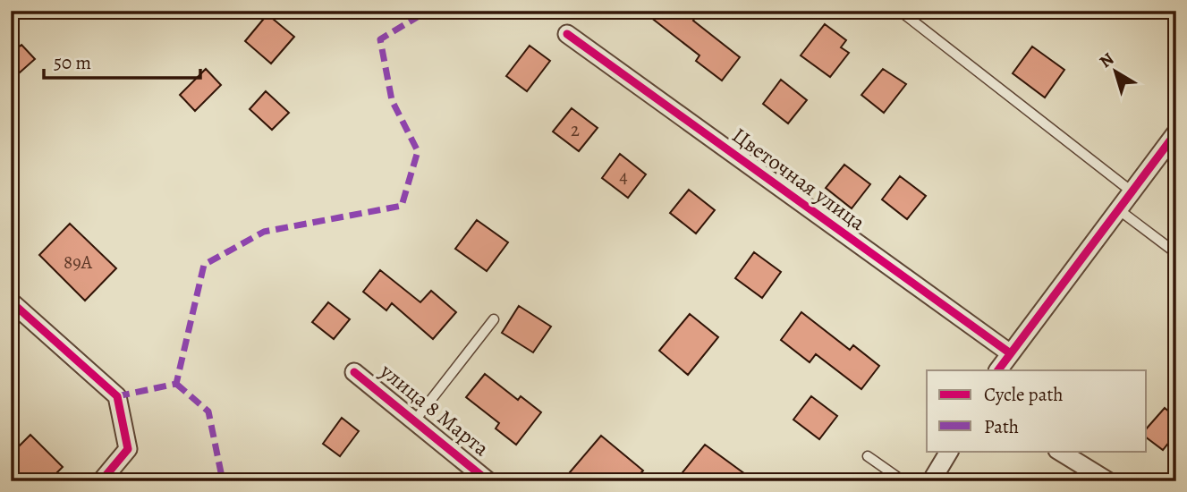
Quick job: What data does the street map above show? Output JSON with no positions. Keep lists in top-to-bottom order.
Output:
{
  "streets": {
    "street": ["Цветочная улица", "улица 8 Марта"]
  },
  "house_numbers": ["2", "4", "89А"],
  "legend": ["Cycle path", "Path"],
  "scale_bar": "50 m",
  "north": "top left"
}
